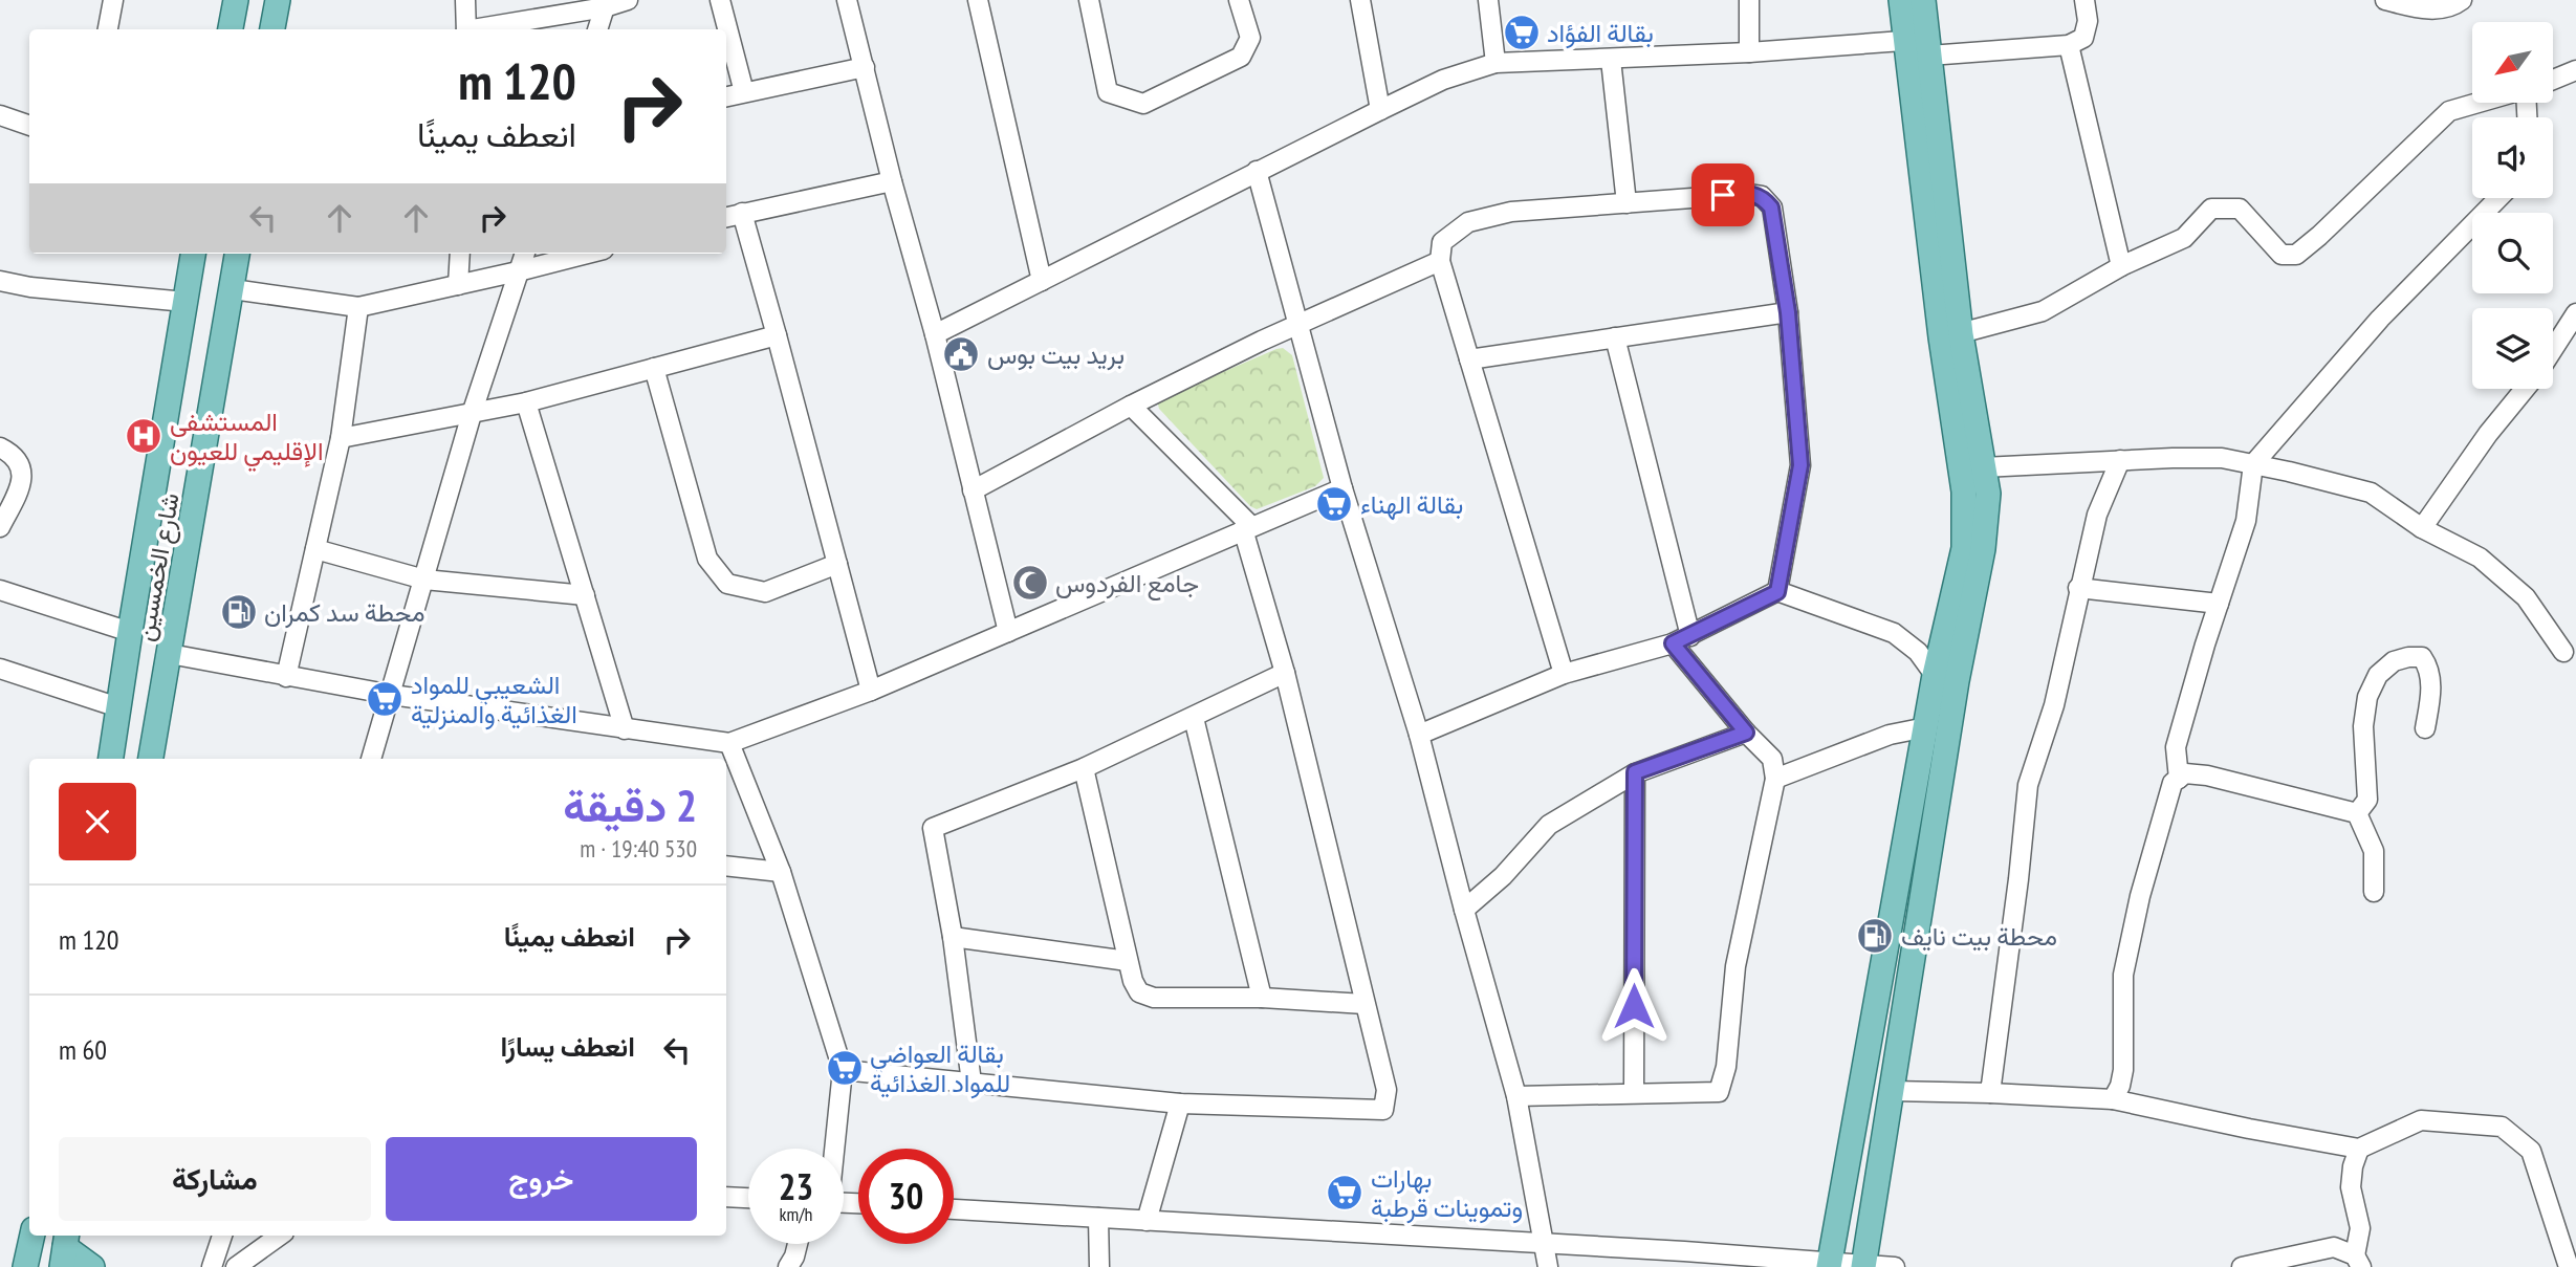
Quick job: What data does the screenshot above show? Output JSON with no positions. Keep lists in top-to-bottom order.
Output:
{
  "streets": {
    "main road": ["شارع الخمسين"]
  },
  "places": {
    "supermarket": [
      "بقالة الفؤاد",
      "بقالة الهناء",
      "الشعيبي للمواد الغذائية والمنزلية",
      "بقالة العواضي للمواد الغذائية",
      "بهارات وتموينات قرطبة"
    ],
    "public building": ["بريد بيت بوس"],
    "hospital": ["المستشفى الإقليمي للعيون"],
    "mosque": ["جامع الفردوس"],
    "fuel station": ["محطة سد كمران", "محطة بيت نايف"]
  },
  "north": "bottom left",
  "page": {
    "turn": ["120 m", "انعطف يمينًا"],
    "heading": ["2 دقيقة", "530 m · 19:40"],
    "list": [
      {
        "name": "انعطف يمينًا",
        "value": "120 m"
      },
      {
        "name": "انعطف يسارًا",
        "value": "60 m"
      }
    ],
    "buttons": ["خروج", "مشاركة"],
    "speed": "23 km/h",
    "limit": "30"
  }
}
